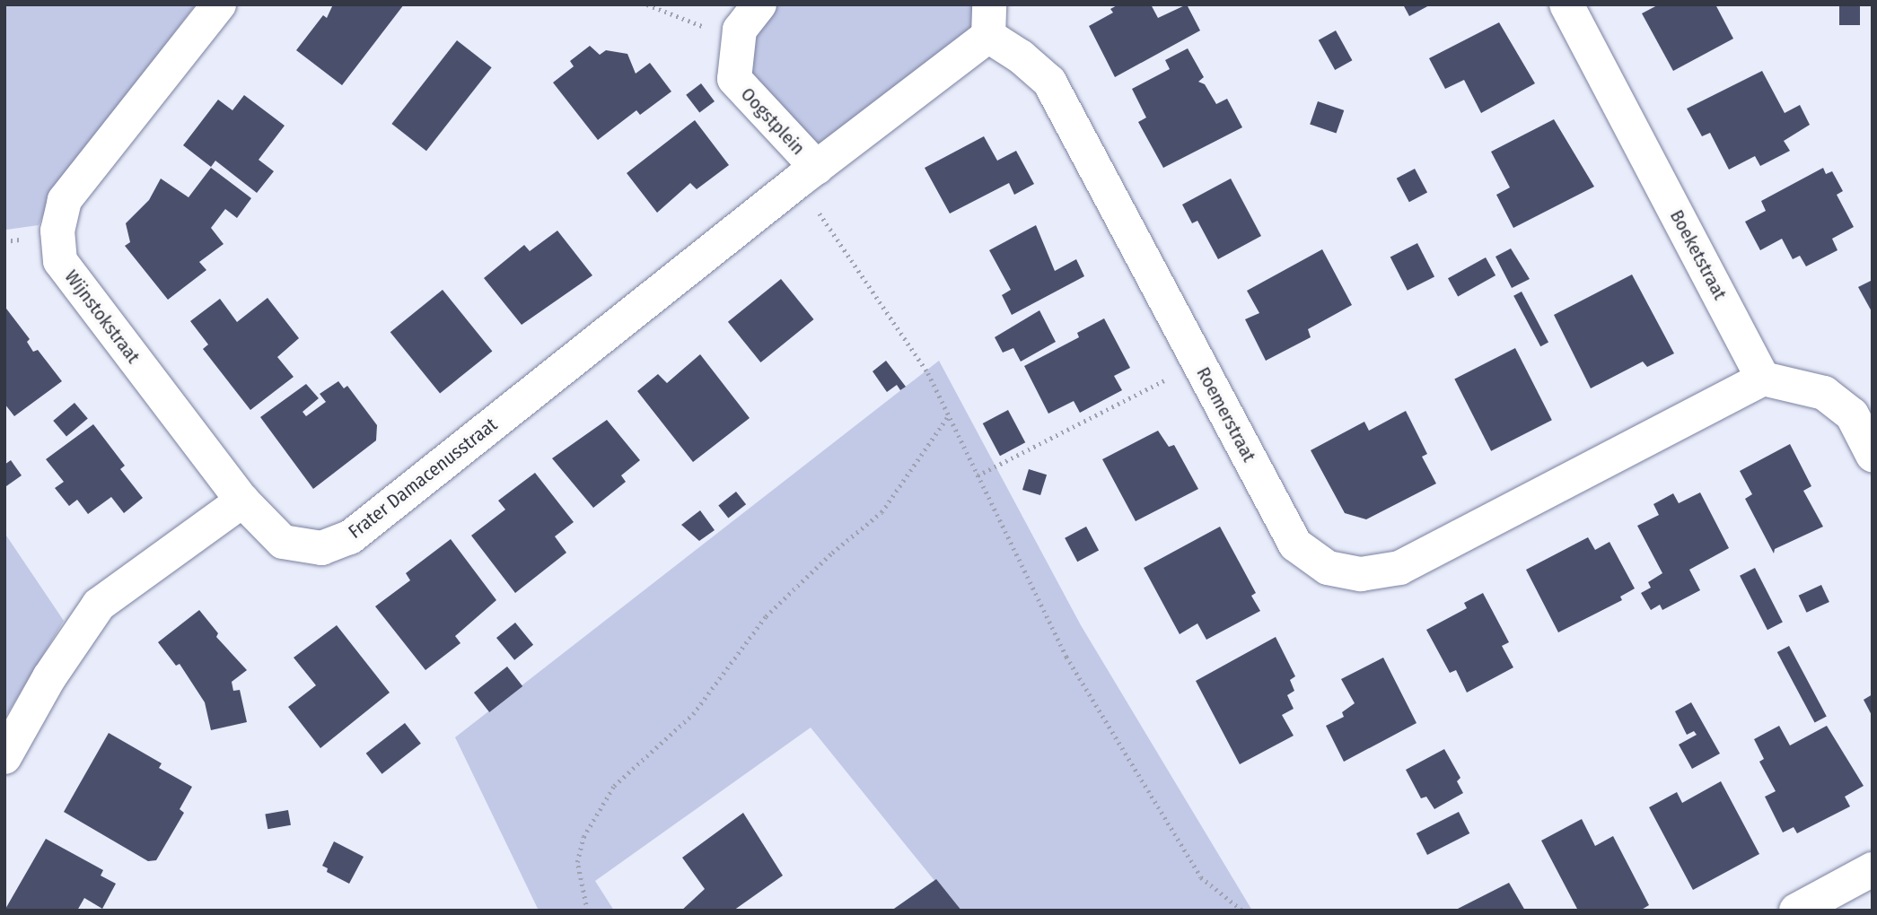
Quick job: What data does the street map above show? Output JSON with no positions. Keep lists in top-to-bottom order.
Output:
{
  "streets": {
    "street": [
      "Oogstplein",
      "Boeketstraat",
      "Wijnstokstraat",
      "Roemerstraat",
      "Frater Damacenusstraat"
    ]
  },
  "crossings": [
    ["Oogstplein", "Roemerstraat"],
    ["Oogstplein", "Frater Damacenusstraat"],
    ["Boeketstraat", "Roemerstraat"],
    ["Wijnstokstraat", "Frater Damacenusstraat"],
    ["Roemerstraat", "Frater Damacenusstraat"]
  ]
}
